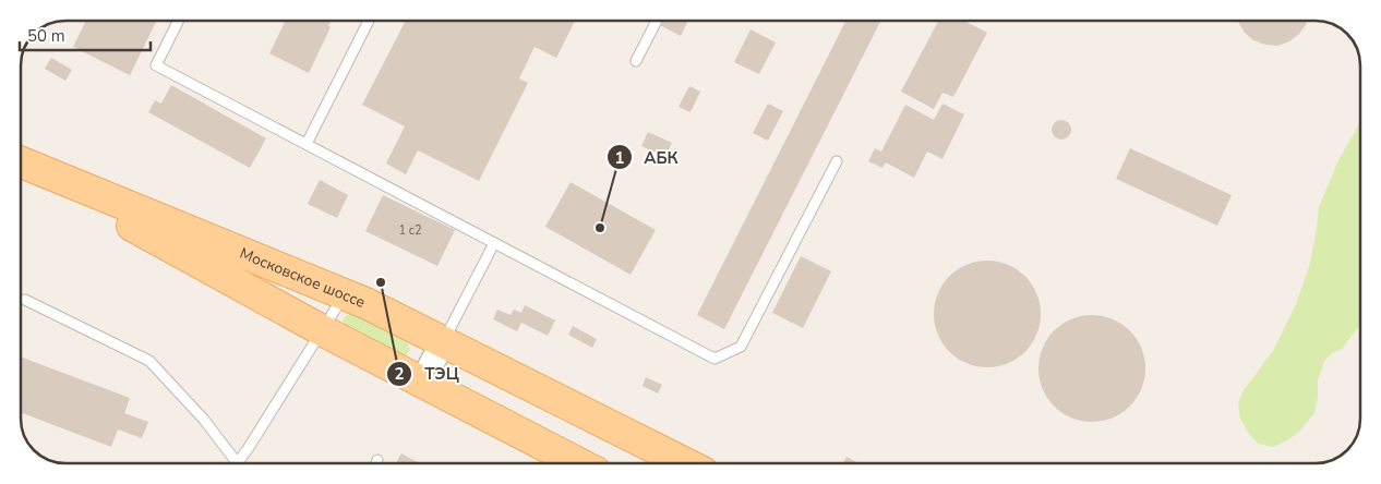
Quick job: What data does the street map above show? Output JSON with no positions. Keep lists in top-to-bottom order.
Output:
{
  "streets": {
    "main road": ["Московское шоссе"]
  },
  "places": ["АБК", "ТЭЦ"],
  "house_numbers": ["1 c2"],
  "scale_bar": "50 m"
}
